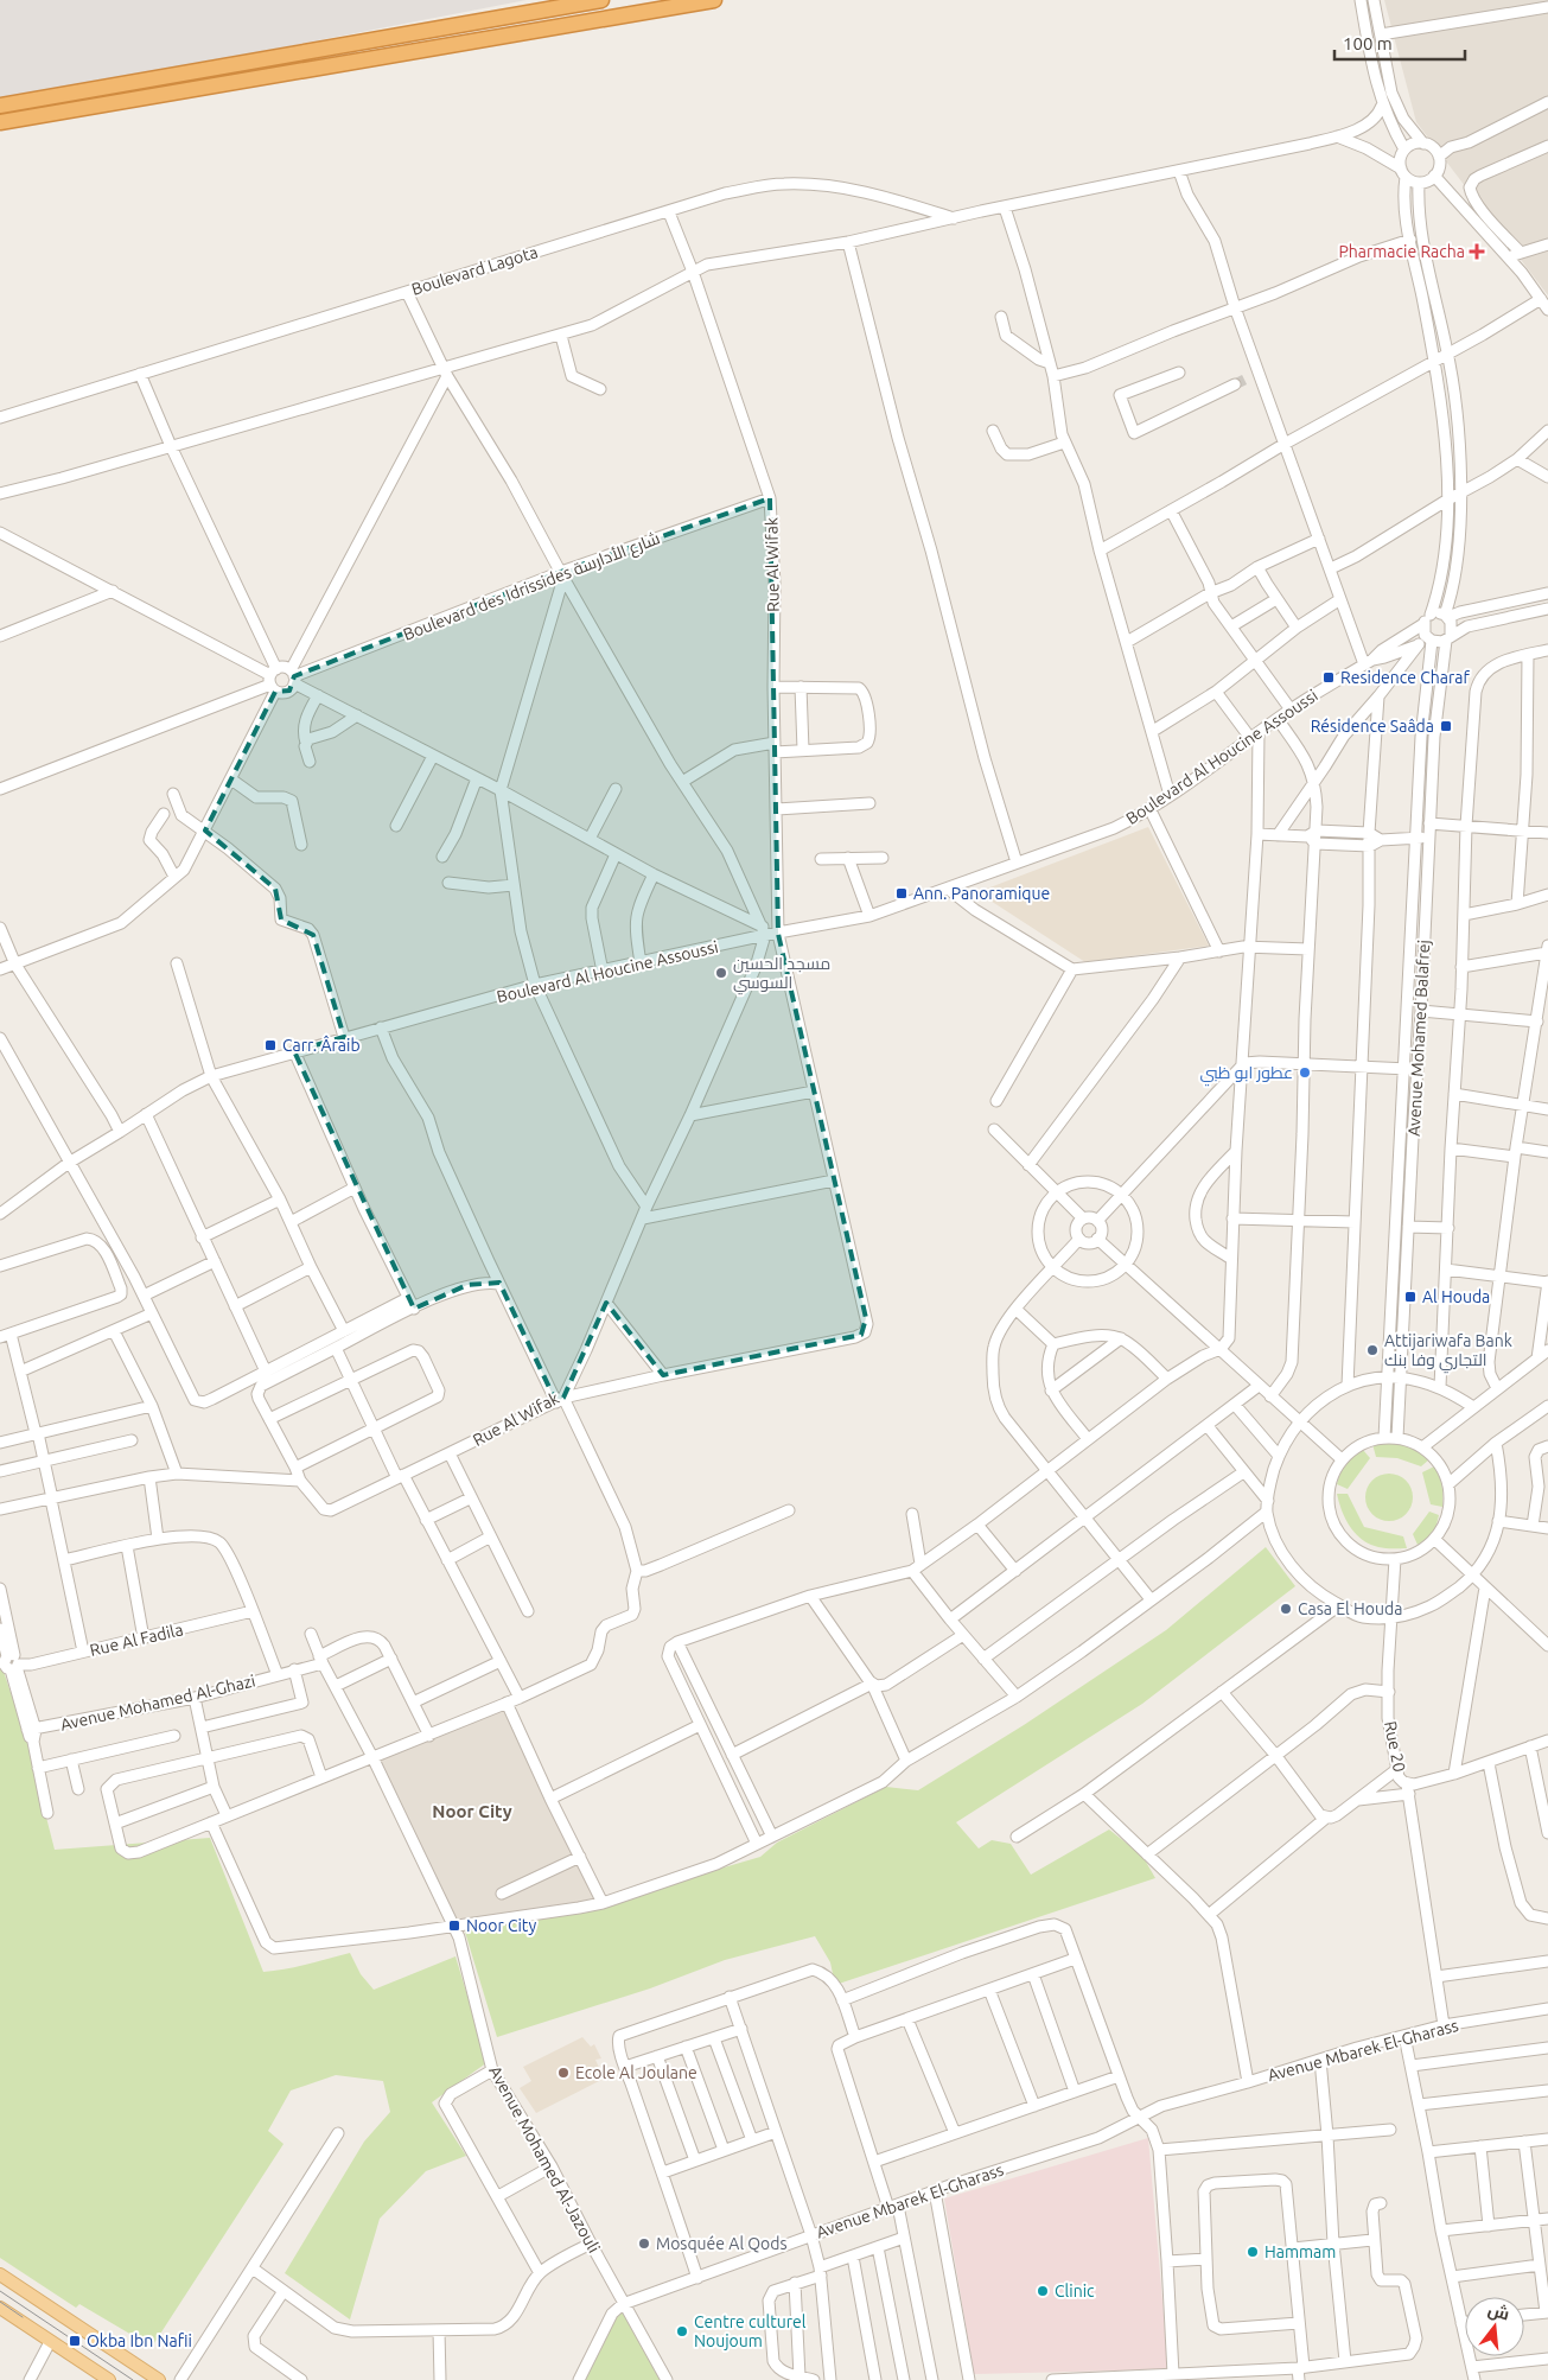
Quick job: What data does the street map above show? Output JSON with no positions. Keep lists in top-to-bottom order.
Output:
{
  "streets": {
    "street": [
      "Boulevard Lagota",
      "Rue Al Wifak",
      "Boulevard des Idrissides شارع الأدارسة",
      "Boulevard Al Houcine Assoussi",
      "Avenue Mohamed Balafrej",
      "Rue Al Fadila",
      "Avenue Mohamed Al-Ghazi",
      "Rue 20",
      "Avenue Mbarek El-Gharass",
      "Avenue Mohamed Al-Jazouli"
    ]
  },
  "crossings": [
    ["Boulevard Lagota", "Rue Al Wifak"],
    ["Rue Al Wifak", "Boulevard des Idrissides شارع الأدارسة"],
    ["Rue Al Wifak", "Boulevard Al Houcine Assoussi"],
    ["Boulevard Al Houcine Assoussi", "Avenue Mohamed Balafrej"],
    ["Avenue Mohamed Balafrej", "Rue 20"],
    ["Avenue Mbarek El-Gharass", "Avenue Mohamed Al-Jazouli"]
  ],
  "districts": ["Noor City"],
  "places": {
    "health": ["Pharmacie Racha"],
    "transit": [
      "Residence Charaf",
      "Résidence Saâda",
      "Ann. Panoramique",
      "Carr. Âraib",
      "Al Houda",
      "Noor City",
      "Okba Ibn Nafii"
    ],
    "other": [
      "مسجد الحسين السوسي",
      "عطور ابو ظبي",
      "Attijariwafa Bank التجاري وفا بنك",
      "Casa El Houda",
      "Ecole Al Joulane",
      "Mosquée Al Qods",
      "Hammam",
      "Clinic",
      "Centre culturel Noujoum"
    ]
  },
  "scale_bar": "100 m",
  "north": "top"
}
